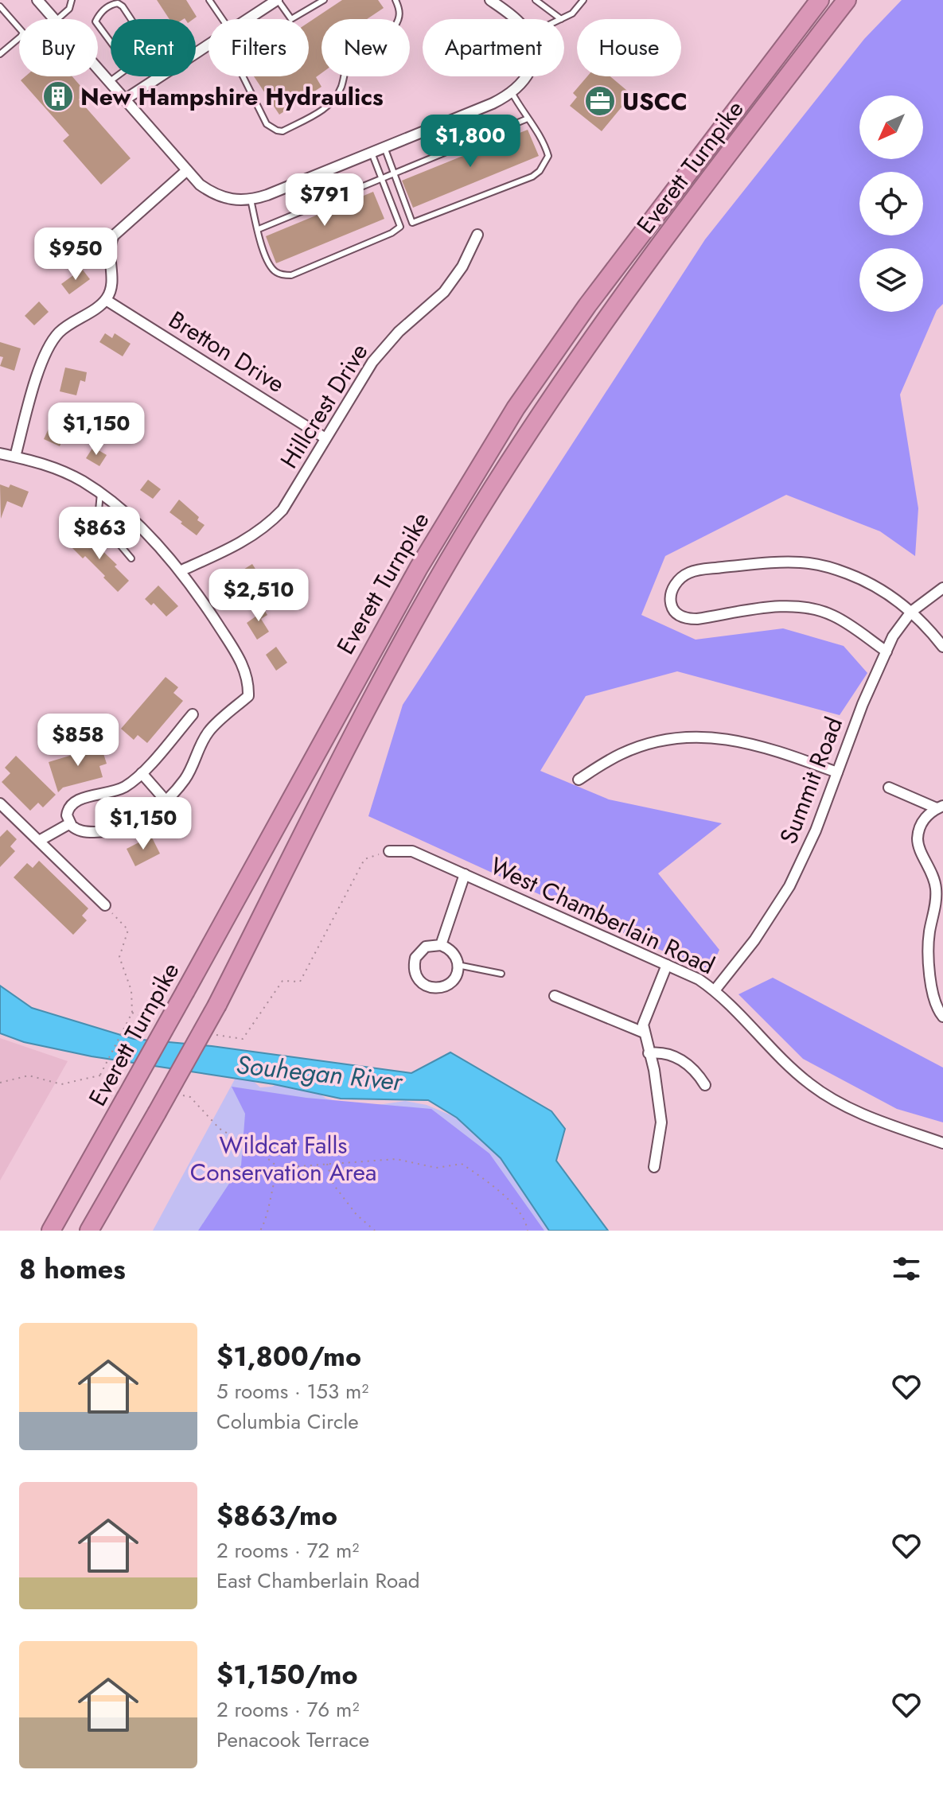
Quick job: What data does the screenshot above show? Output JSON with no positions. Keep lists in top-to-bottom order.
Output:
{
  "streets": {
    "highway": ["Everett Turnpike"],
    "street": [
      "Bretton Drive",
      "Hillcrest Drive",
      "Summit Road",
      "West Chamberlain Road"
    ]
  },
  "crossings": [
    ["Bretton Drive", "Hillcrest Drive"],
    ["Summit Road", "West Chamberlain Road"]
  ],
  "water": ["Souhegan River"],
  "parks": ["Wildcat Falls Conservation Area"],
  "places": {
    "building": ["New Hampshire Hydraulics"],
    "office": ["USCC"]
  },
  "north": "bottom left",
  "page": {
    "chip": [
      "Buy",
      "Rent",
      "Filters",
      "New",
      "Apartment",
      "House"
    ],
    "price": [
      "$1,800",
      "$791",
      "$950",
      "$1,150",
      "$863",
      "$2,510",
      "$858",
      "$1,150"
    ],
    "heading": "8 homes",
    "list": [
      {
        "name": "$1,800/mo",
        "note": "5 rooms · 153 m² · Columbia Circle"
      },
      {
        "name": "$863/mo",
        "note": "2 rooms · 72 m² · East Chamberlain Road"
      },
      {
        "name": "$1,150/mo",
        "note": "2 rooms · 76 m² · Penacook Terrace"
      }
    ]
  }
}
